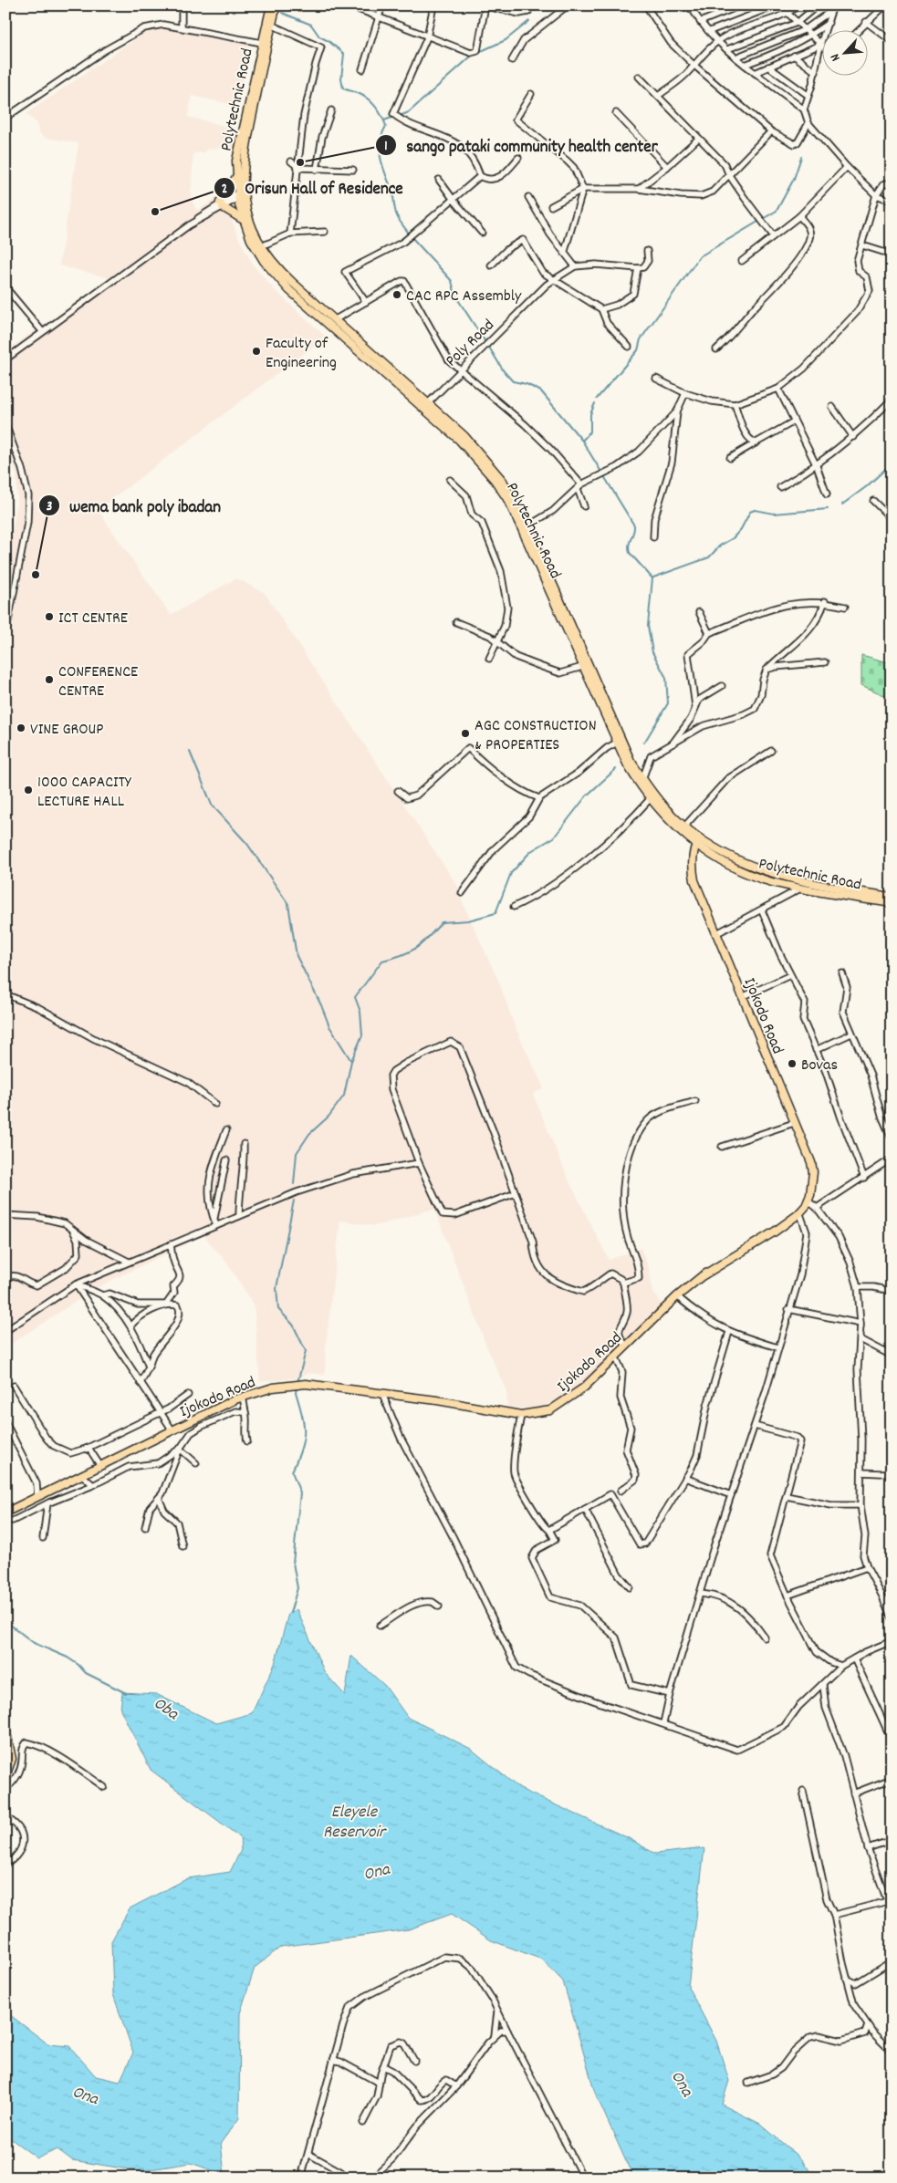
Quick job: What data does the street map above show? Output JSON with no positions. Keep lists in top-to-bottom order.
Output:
{
  "streets": {
    "main road": ["Polytechnic Road", "Ijokodo Road"],
    "street": ["Poly Road"]
  },
  "crossings": [
    ["Polytechnic Road", "Poly Road"],
    ["Polytechnic Road", "Ijokodo Road"]
  ],
  "water": ["Oba", "Eleyele Reservoir", "Ona"],
  "places": [
    "sango pataki community health center",
    "Orisun Hall of Residence",
    "CAC RPC Assembly",
    "Faculty of Engineering",
    "wema bank poly ibadan",
    "ICT CENTRE",
    "CONFERENCE CENTRE",
    "VINE GROUP",
    "AGC CONSTRUCTION & PROPERTIES",
    "1000 CAPACITY LECTURE HALL",
    "Bovas"
  ],
  "north": "bottom left"
}
